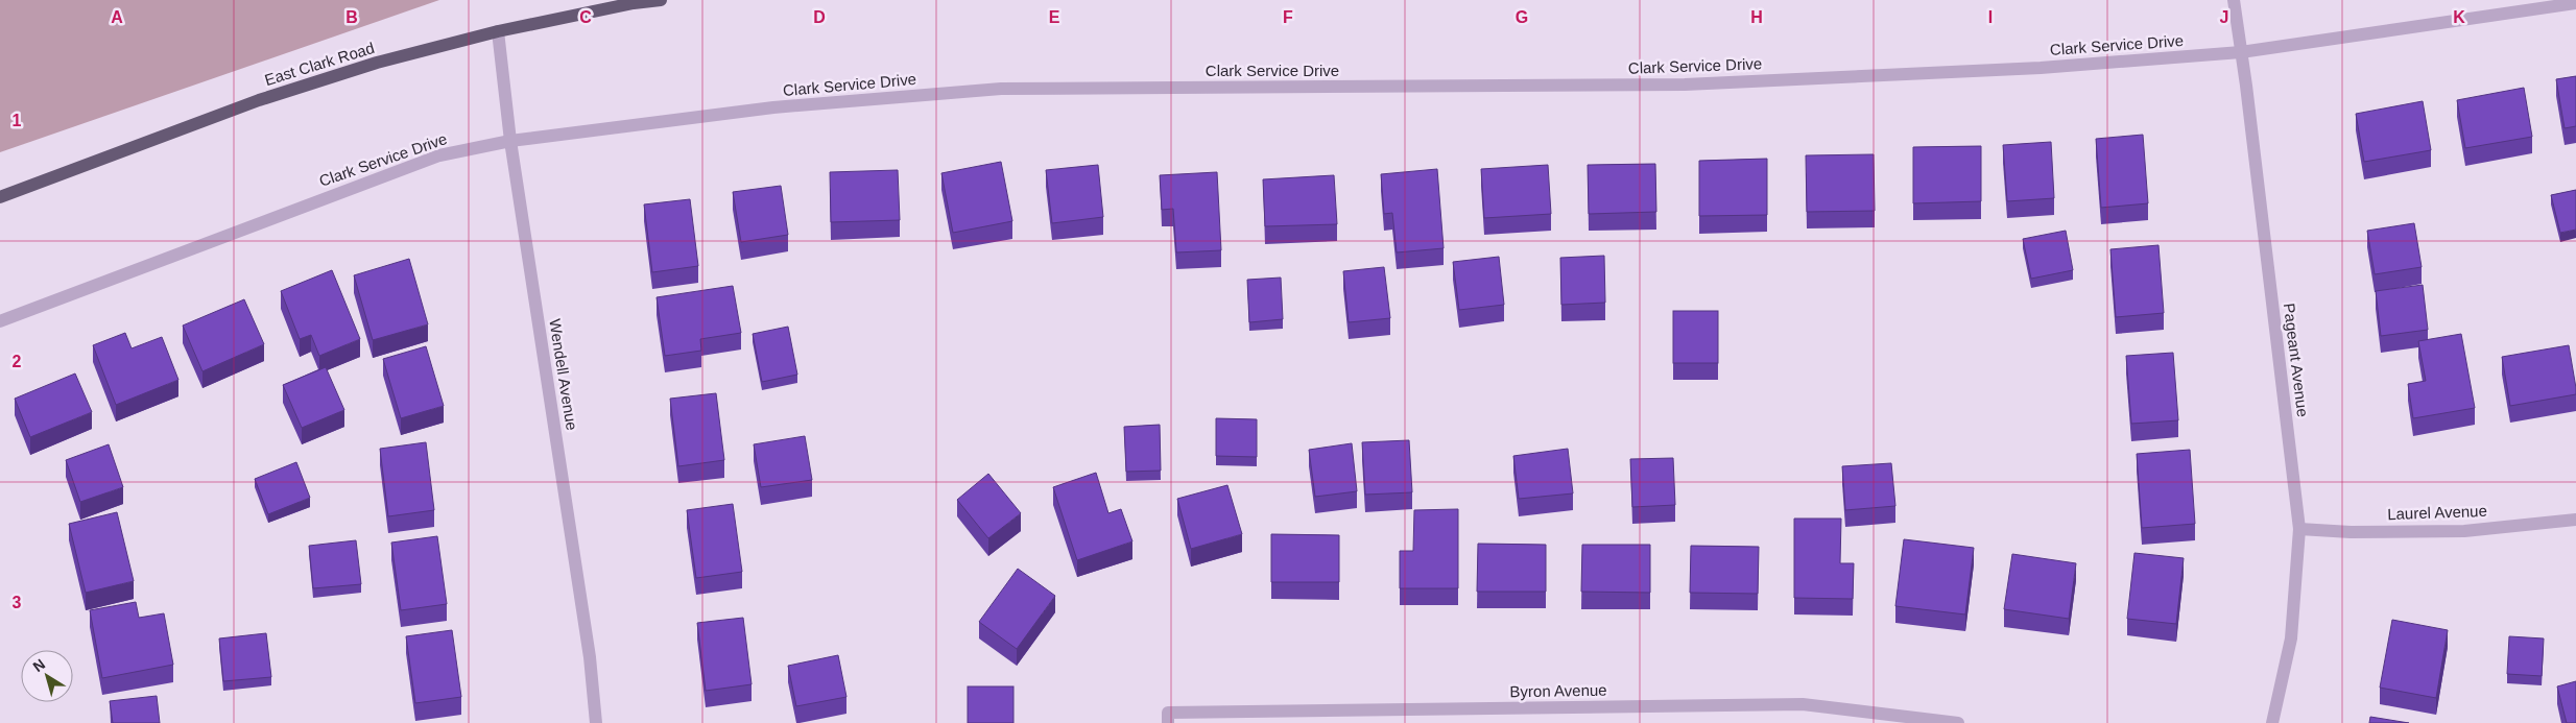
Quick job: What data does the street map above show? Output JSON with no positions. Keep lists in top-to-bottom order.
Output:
{
  "streets": {
    "main road": ["East Clark Road"],
    "street": [
      "Clark Service Drive",
      "Pageant Avenue",
      "Wendell Avenue",
      "Laurel Avenue",
      "Byron Avenue"
    ]
  },
  "crossings": [
    ["Clark Service Drive", "Pageant Avenue"],
    ["Clark Service Drive", "Wendell Avenue"],
    ["East Clark Road", "Wendell Avenue"],
    ["Pageant Avenue", "Laurel Avenue"]
  ],
  "north": "top left",
  "grid": {
    "columns": [
      "A",
      "B",
      "C",
      "D",
      "E",
      "F",
      "G",
      "H",
      "I",
      "J",
      "K"
    ],
    "rows": ["1", "2", "3"]
  }
}
